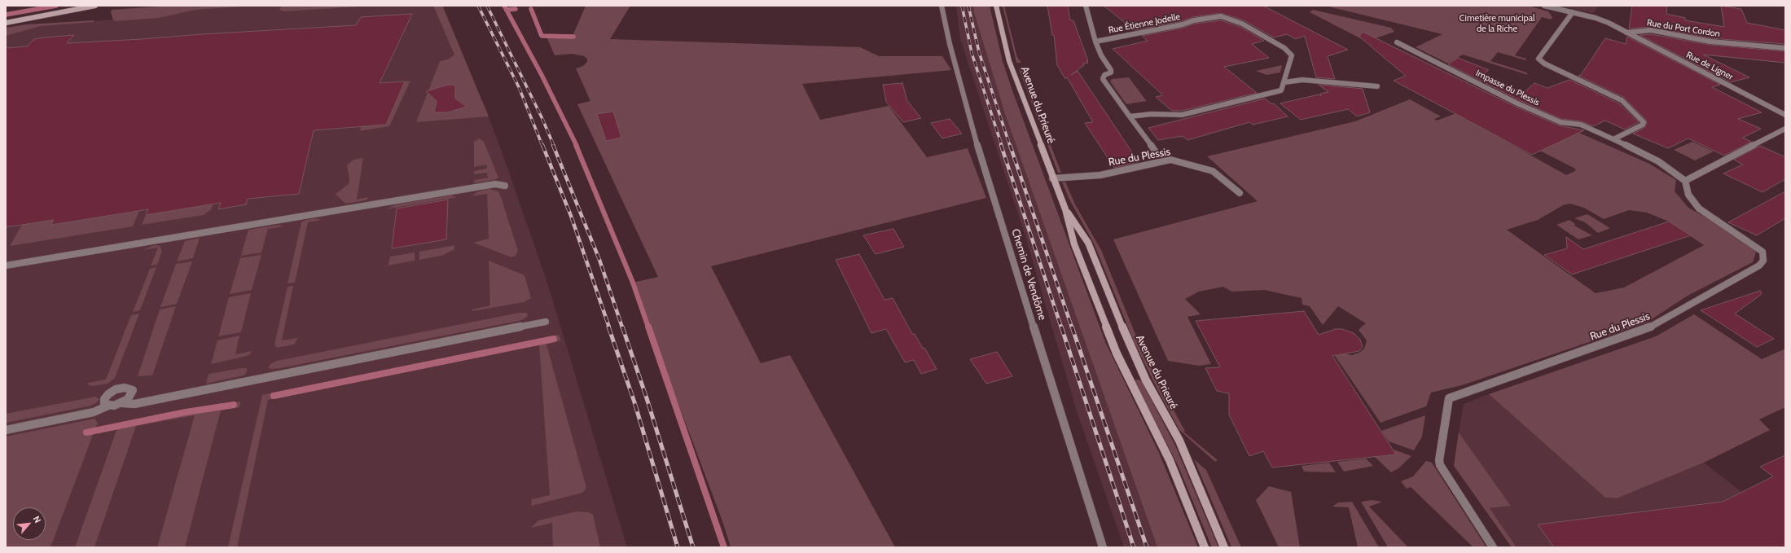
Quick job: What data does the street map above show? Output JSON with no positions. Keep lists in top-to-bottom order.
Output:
{
  "streets": {
    "street": [
      "Rue Étienne Jodelle",
      "Rue du Port Cordon",
      "Rue de Ligner",
      "Impasse du Plessis",
      "Avenue du Prieuré",
      "Rue du Plessis",
      "Chemin de Vendôme"
    ]
  },
  "crossings": [
    ["Rue du Port Cordon", "Rue de Ligner"],
    ["Impasse du Plessis", "Rue du Plessis"],
    ["Avenue du Prieuré", "Rue du Plessis"]
  ],
  "parks": ["Cimetière municipal de la Riche"],
  "north": "top right"
}
